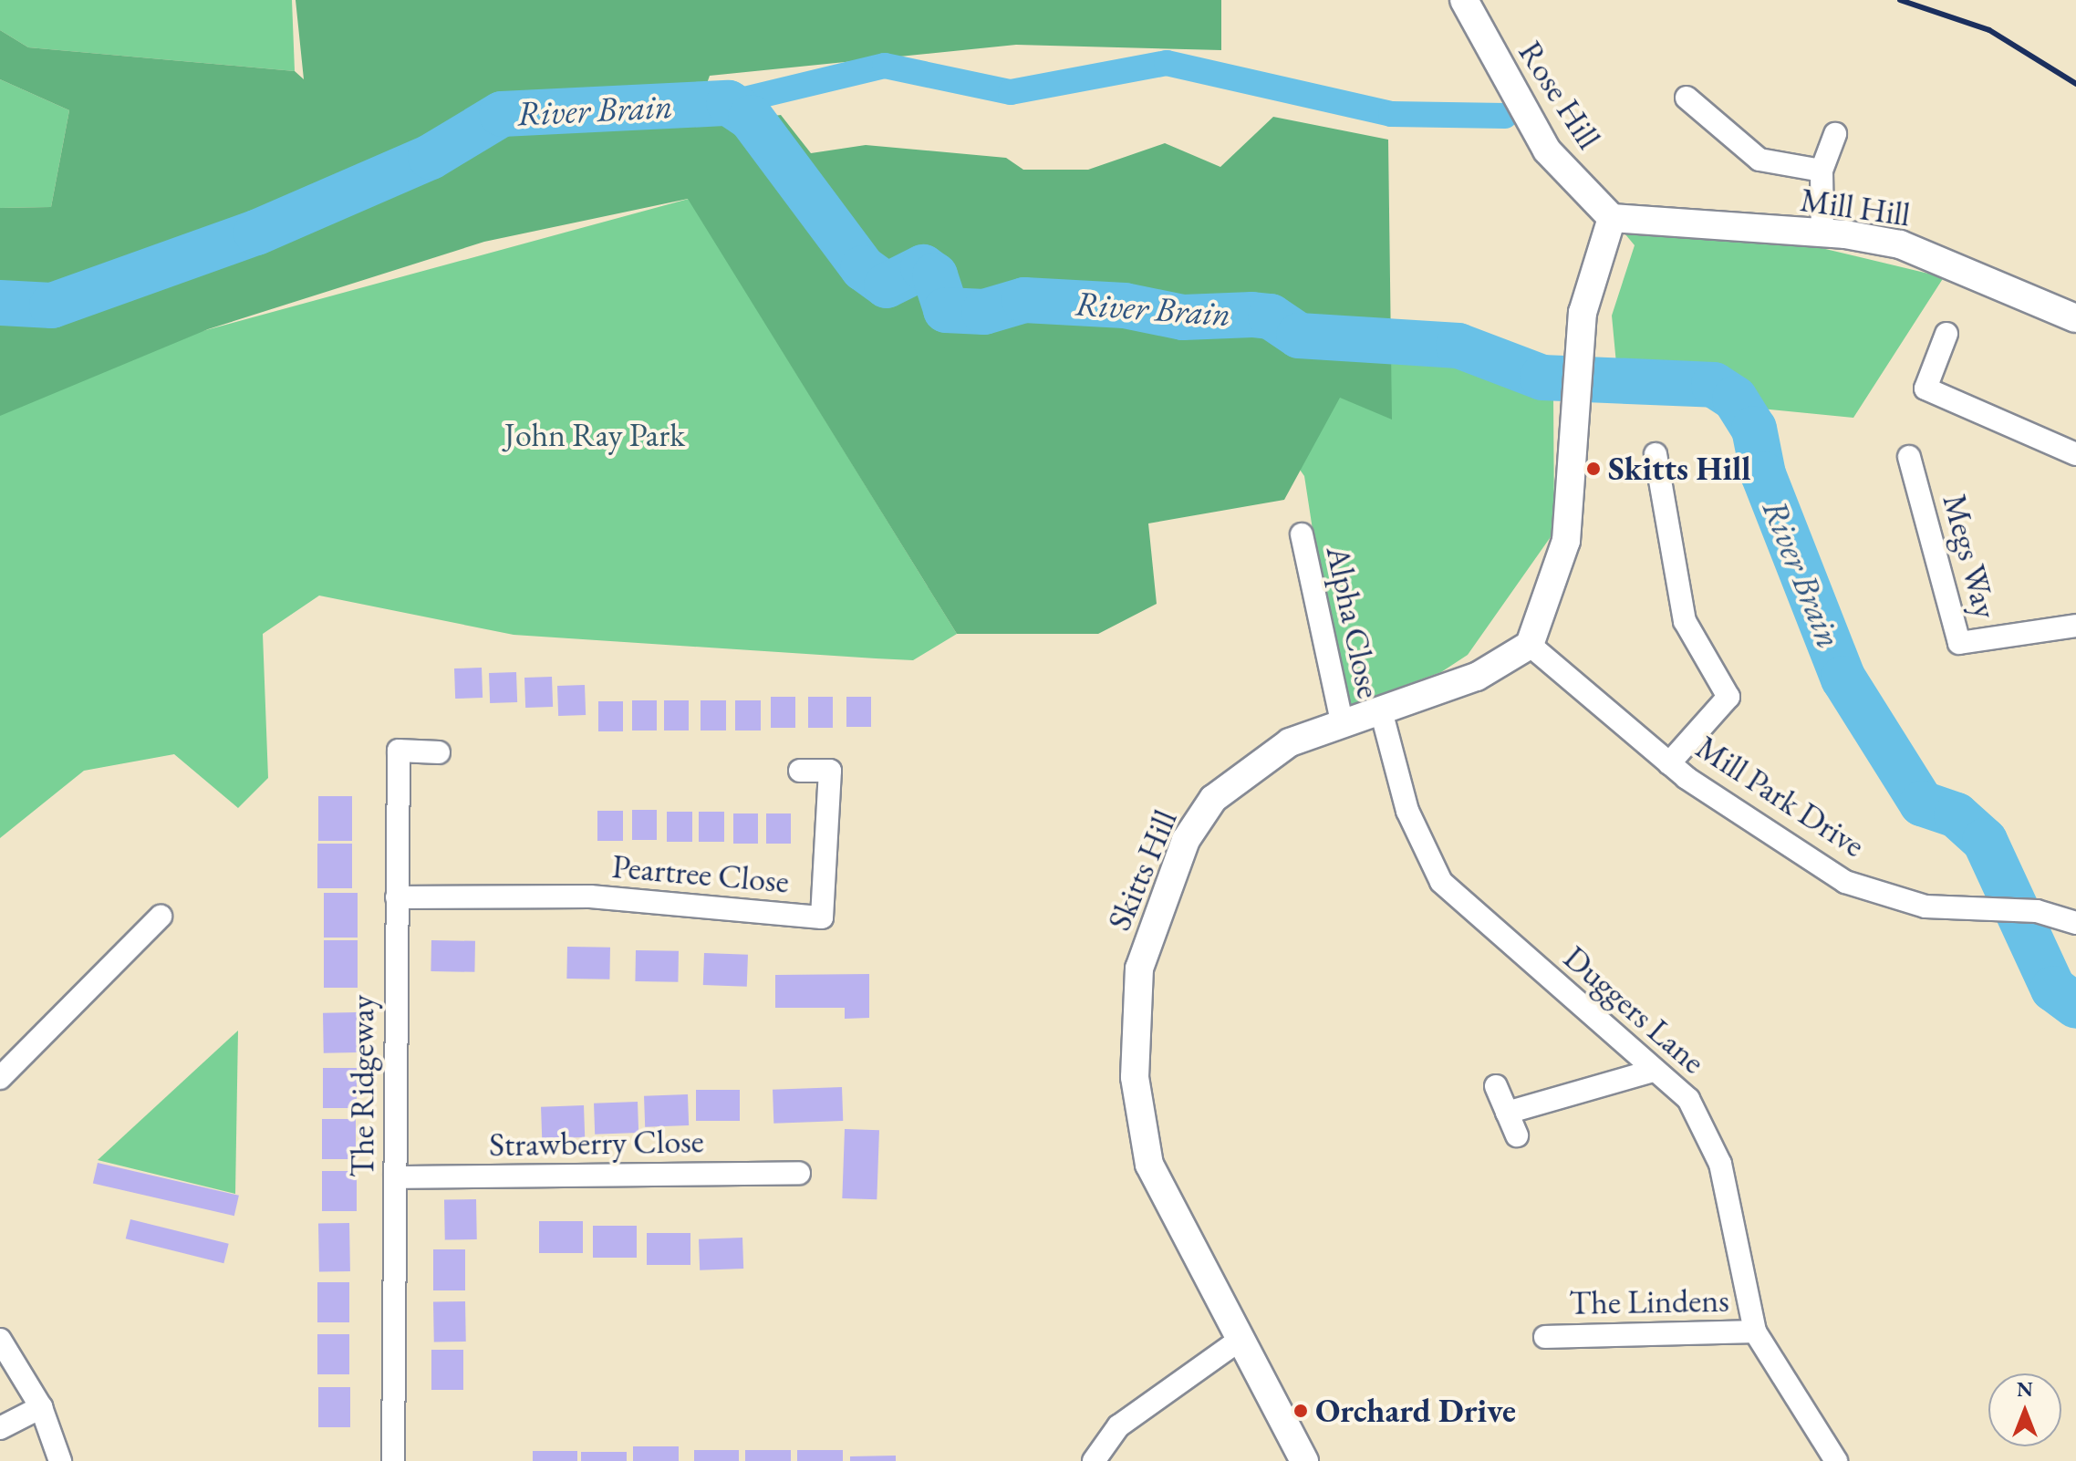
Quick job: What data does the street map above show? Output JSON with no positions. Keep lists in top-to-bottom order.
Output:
{
  "streets": {
    "street": [
      "Rose Hill",
      "Mill Hill",
      "Megs Way",
      "Alpha Close",
      "Mill Park Drive",
      "Skitts Hill",
      "Peartree Close",
      "Duggers Lane",
      "The Ridgeway",
      "Strawberry Close",
      "The Lindens"
    ]
  },
  "crossings": [
    ["Rose Hill", "Mill Hill"],
    ["Alpha Close", "Skitts Hill"],
    ["Mill Park Drive", "Skitts Hill"],
    ["Skitts Hill", "Duggers Lane"],
    ["Peartree Close", "The Ridgeway"],
    ["Duggers Lane", "The Lindens"],
    ["The Ridgeway", "Strawberry Close"]
  ],
  "water": ["River Brain"],
  "parks": ["John Ray Park"],
  "places": ["Skitts Hill", "Orchard Drive"],
  "north": "top"
}
